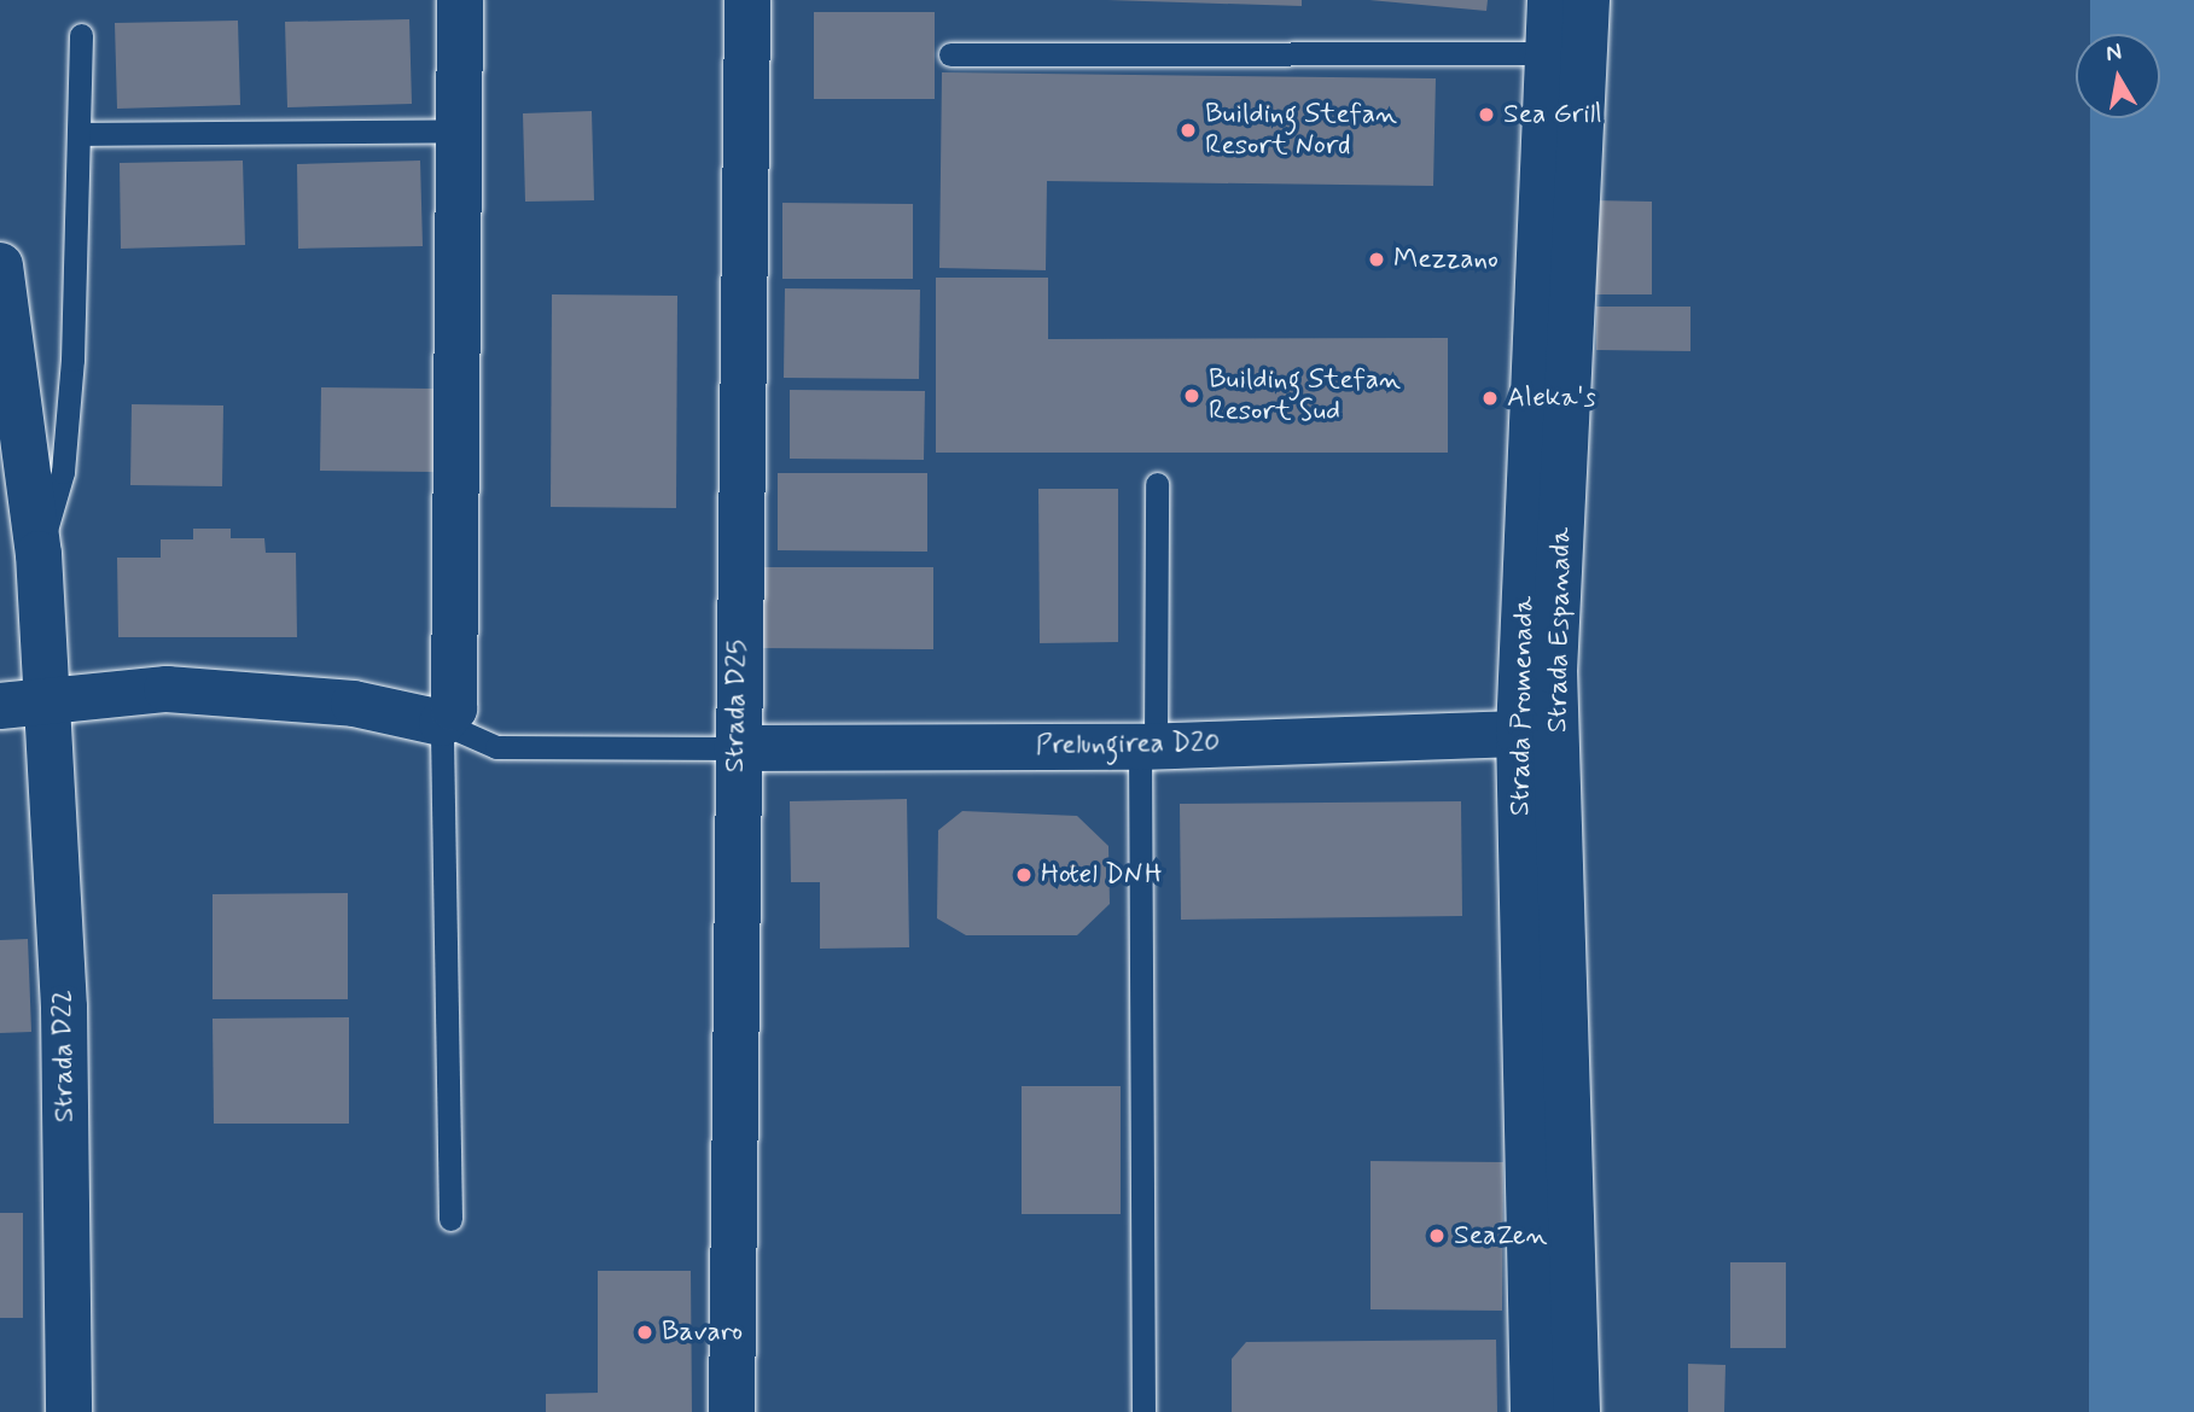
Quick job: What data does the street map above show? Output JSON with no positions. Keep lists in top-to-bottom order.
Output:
{
  "streets": {
    "street": [
      "Strada Espanada",
      "Strada D25",
      "Strada Promenada",
      "Prelungirea D20",
      "Strada D22"
    ]
  },
  "crossings": [
    ["Strada D25", "Prelungirea D20"],
    ["Strada Promenada", "Prelungirea D20"]
  ],
  "places": [
    "Sea Grill",
    "Building Stefan Resort Nord",
    "Mezzano",
    "Building Stefan Resort Sud",
    "Aleka's",
    "Hotel DNH",
    "SeaZen",
    "Bavaro"
  ],
  "north": "top"
}
